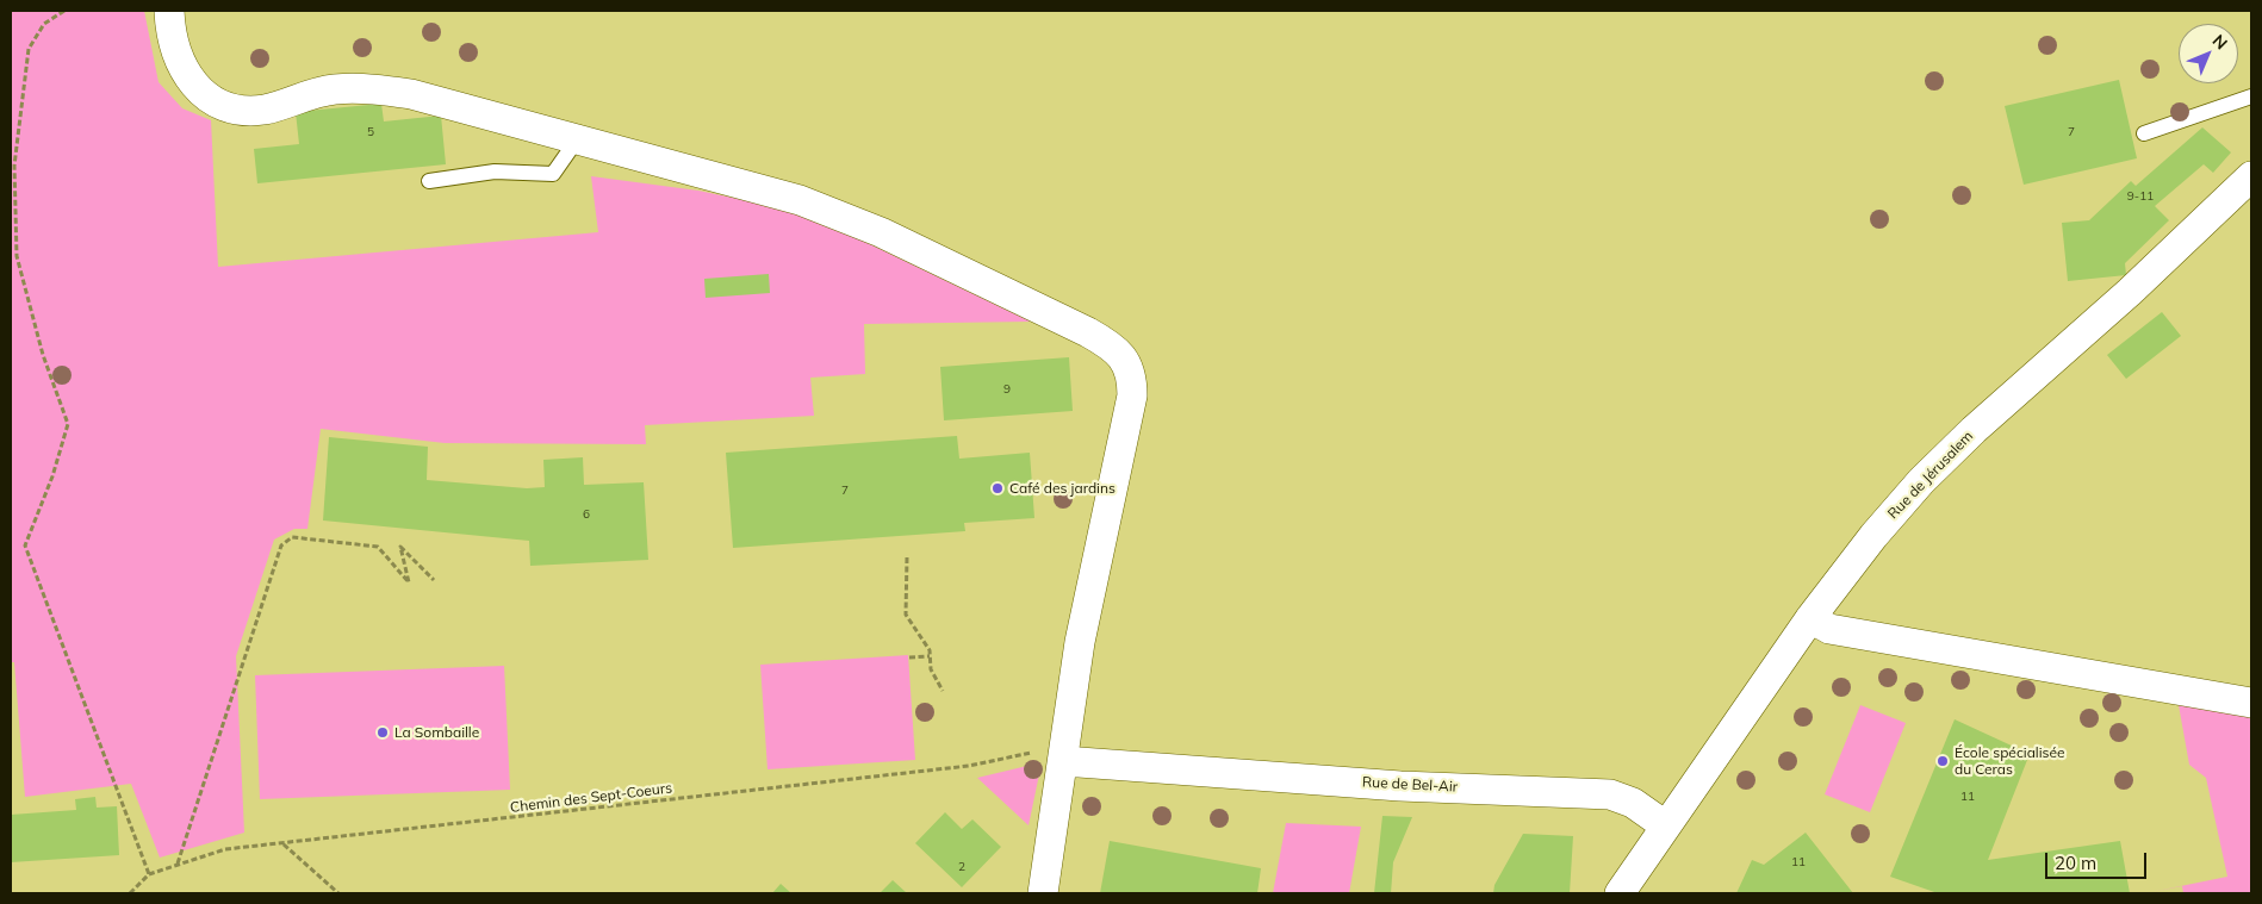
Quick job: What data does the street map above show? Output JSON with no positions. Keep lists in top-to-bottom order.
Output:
{
  "streets": {
    "street": ["Rue de Jérusalem", "Rue de Bel-Air"],
    "path": ["Chemin des Sept-Coeurs"]
  },
  "crossings": [
    ["Rue de Jérusalem", "Rue de Bel-Air"],
    ["Rue de Bel-Air", "Chemin des Sept-Coeurs"]
  ],
  "places": ["Café des jardins", "La Sombaille", "École spécialisée du Ceras"],
  "house_numbers": [
    "5",
    "7",
    "9-11",
    "9",
    "7",
    "6",
    "11",
    "11",
    "2"
  ],
  "scale_bar": "20 m",
  "north": "top right"
}
